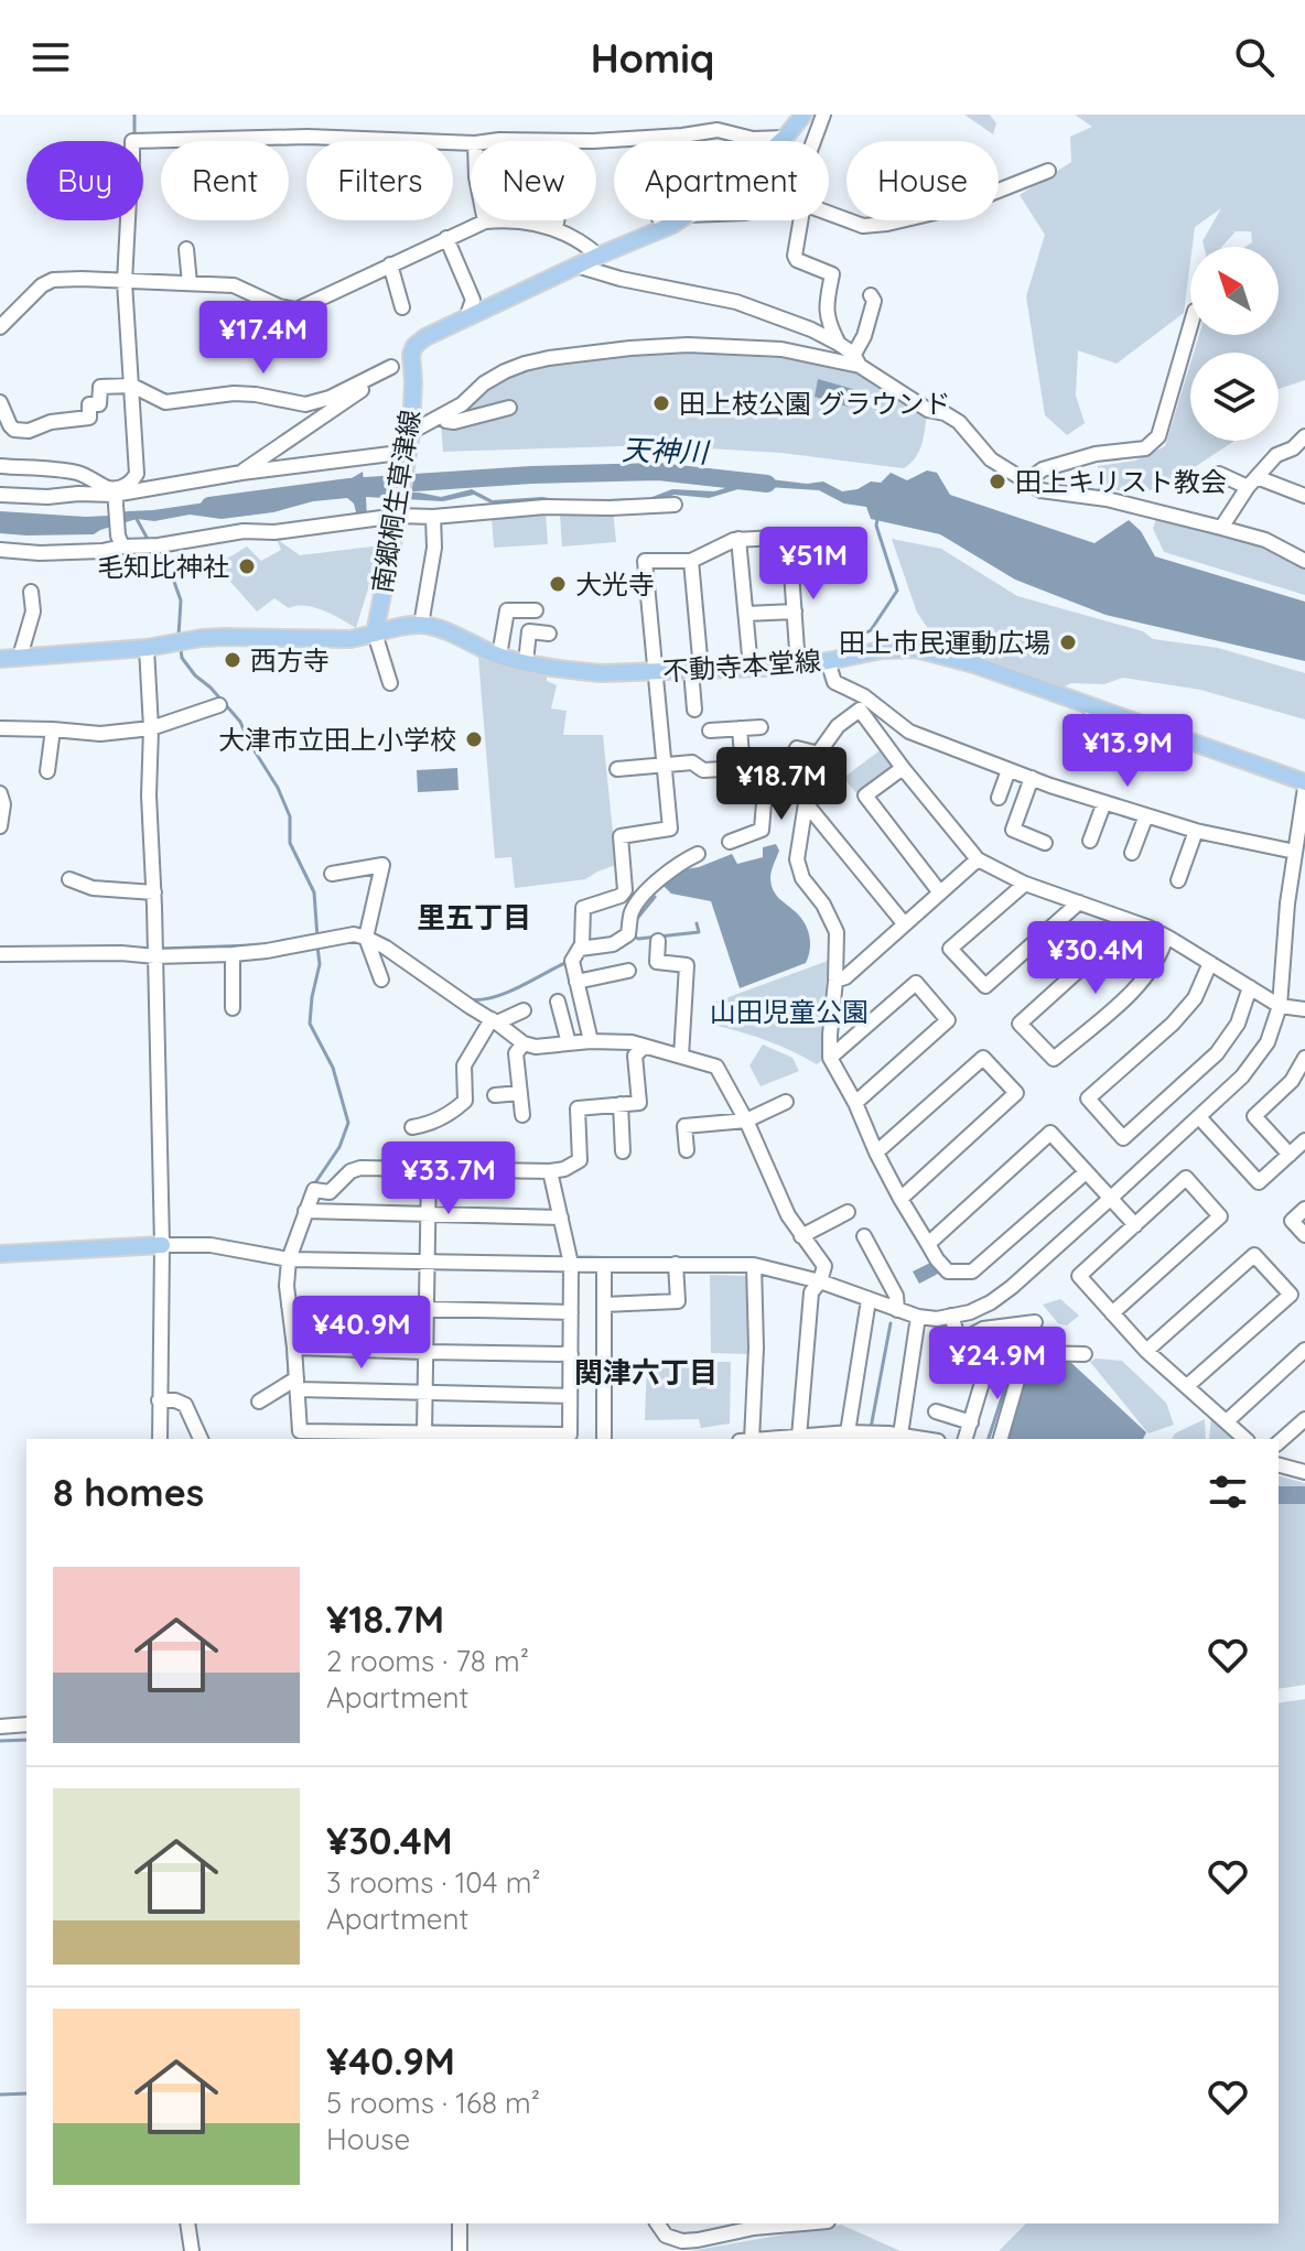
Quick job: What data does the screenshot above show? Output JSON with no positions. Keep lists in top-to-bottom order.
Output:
{
  "streets": {
    "main road": ["南郷桐生草津線", "不動寺本堂線"]
  },
  "districts": ["里五丁目", "関津六丁目"],
  "water": ["天神川"],
  "parks": ["山田児童公園"],
  "places": [
    "田上枝公園 グラウンド",
    "田上キリスト教会",
    "毛知比神社",
    "大光寺",
    "田上市民運動広場",
    "西方寺",
    "大津市立田上小学校"
  ],
  "north": "top left",
  "page": {
    "header": "Homiq",
    "chip": [
      "Buy",
      "Rent",
      "Filters",
      "New",
      "Apartment",
      "House"
    ],
    "price": [
      "¥17.4M",
      "¥51M",
      "¥13.9M",
      "¥18.7M",
      "¥30.4M",
      "¥33.7M",
      "¥40.9M",
      "¥24.9M"
    ],
    "heading": "8 homes",
    "list": [
      {
        "name": "¥18.7M",
        "note": "2 rooms · 78 m² · Apartment"
      },
      {
        "name": "¥30.4M",
        "note": "3 rooms · 104 m² · Apartment"
      },
      {
        "name": "¥40.9M",
        "note": "5 rooms · 168 m² · House"
      }
    ]
  }
}
